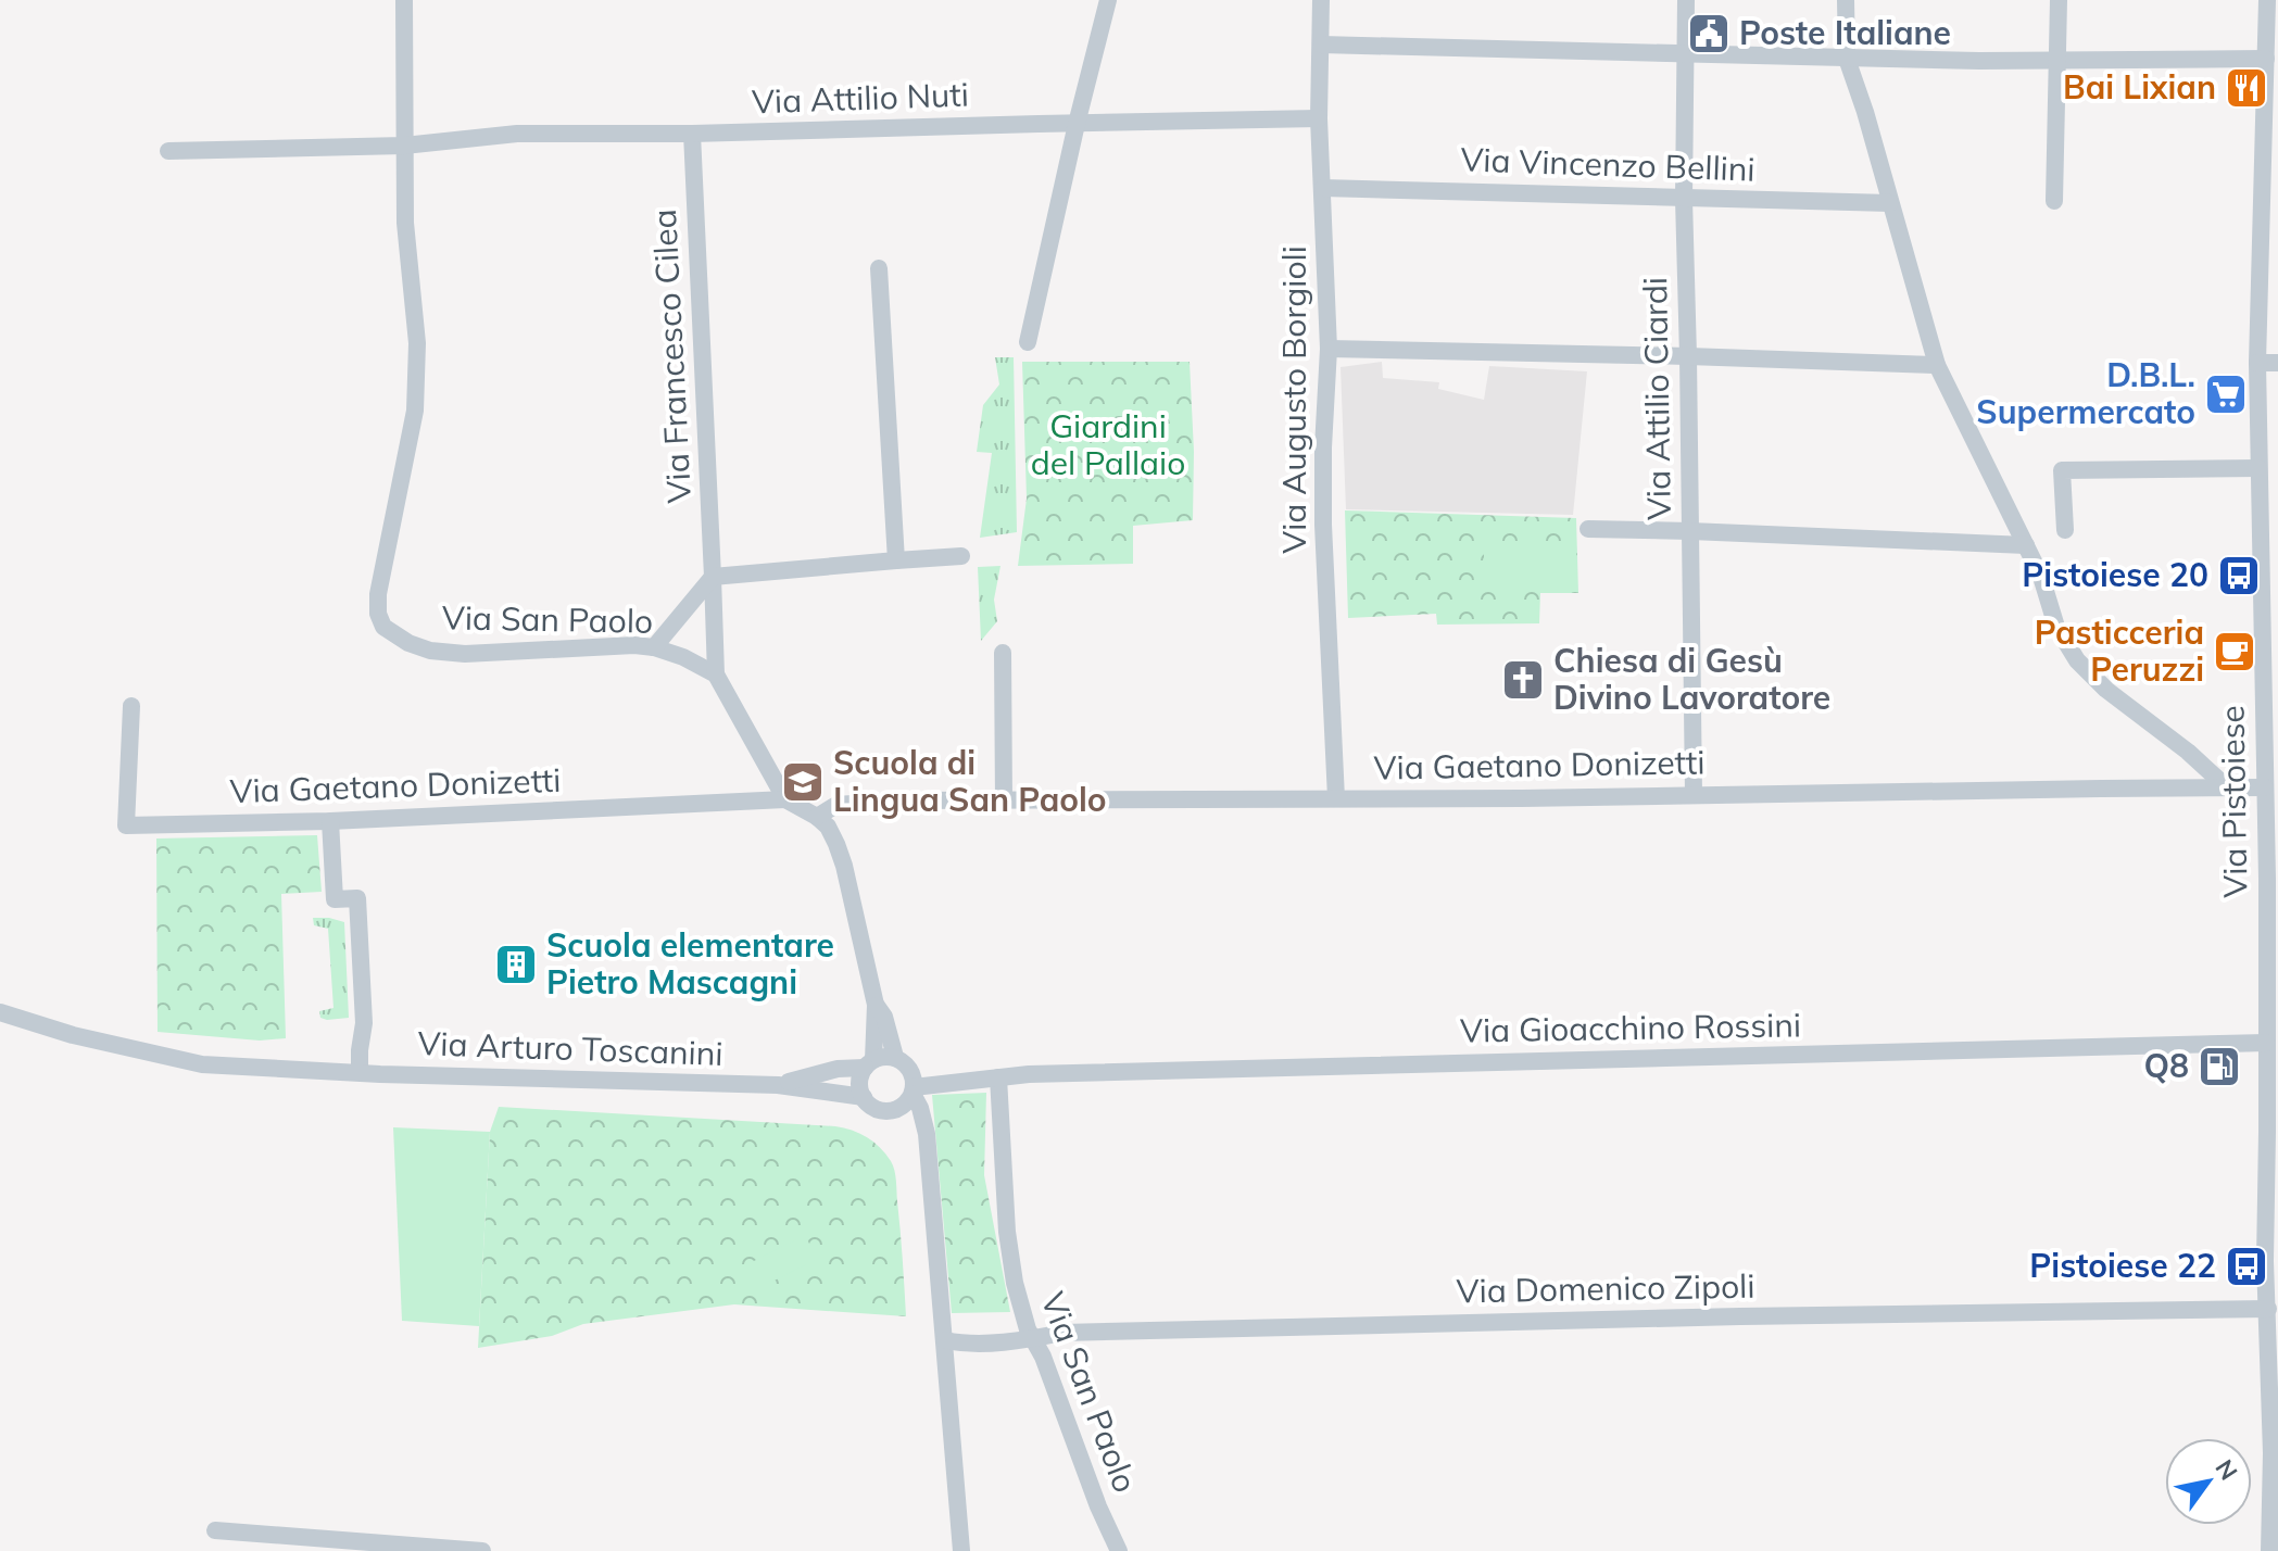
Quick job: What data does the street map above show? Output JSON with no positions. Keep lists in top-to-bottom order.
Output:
{
  "streets": {
    "street": [
      "Via Attilio Nuti",
      "Via Vincenzo Bellini",
      "Via Francesco Cilea",
      "Via Attilio Ciardi",
      "Via Augusto Borgioli",
      "Via San Paolo",
      "Via Gaetano Donizetti",
      "Via Pistoiese",
      "Via Gioacchino Rossini",
      "Via Arturo Toscanini",
      "Via Domenico Zipoli"
    ]
  },
  "crossings": [
    ["Via Attilio Nuti", "Via Francesco Cilea"],
    ["Via Attilio Nuti", "Via Augusto Borgioli"],
    ["Via Attilio Nuti", "Via San Paolo"],
    ["Via Vincenzo Bellini", "Via Attilio Ciardi"],
    ["Via Vincenzo Bellini", "Via Augusto Borgioli"],
    ["Via Francesco Cilea", "Via San Paolo"],
    ["Via Attilio Ciardi", "Via Gaetano Donizetti"],
    ["Via Augusto Borgioli", "Via Gaetano Donizetti"],
    ["Via San Paolo", "Via Gioacchino Rossini"],
    ["Via San Paolo", "Via Domenico Zipoli"],
    ["Via Gaetano Donizetti", "Via Pistoiese"],
    ["Via Pistoiese", "Via Gioacchino Rossini"],
    ["Via Pistoiese", "Via Domenico Zipoli"]
  ],
  "parks": ["Giardini del Pallaio"],
  "places": {
    "public building": ["Poste Italiane"],
    "restaurant": ["Bai Lixian"],
    "supermarket": ["D.B.L. Supermercato"],
    "bus stop": ["Pistoiese 20", "Pistoiese 22"],
    "cafe": ["Pasticceria Peruzzi"],
    "church": ["Chiesa di Gesù Divino Lavoratore"],
    "school or university": ["Scuola di Lingua San Paolo"],
    "building": ["Scuola elementare Pietro Mascagni"],
    "fuel station": ["Q8"]
  },
  "north": "top right"
}
